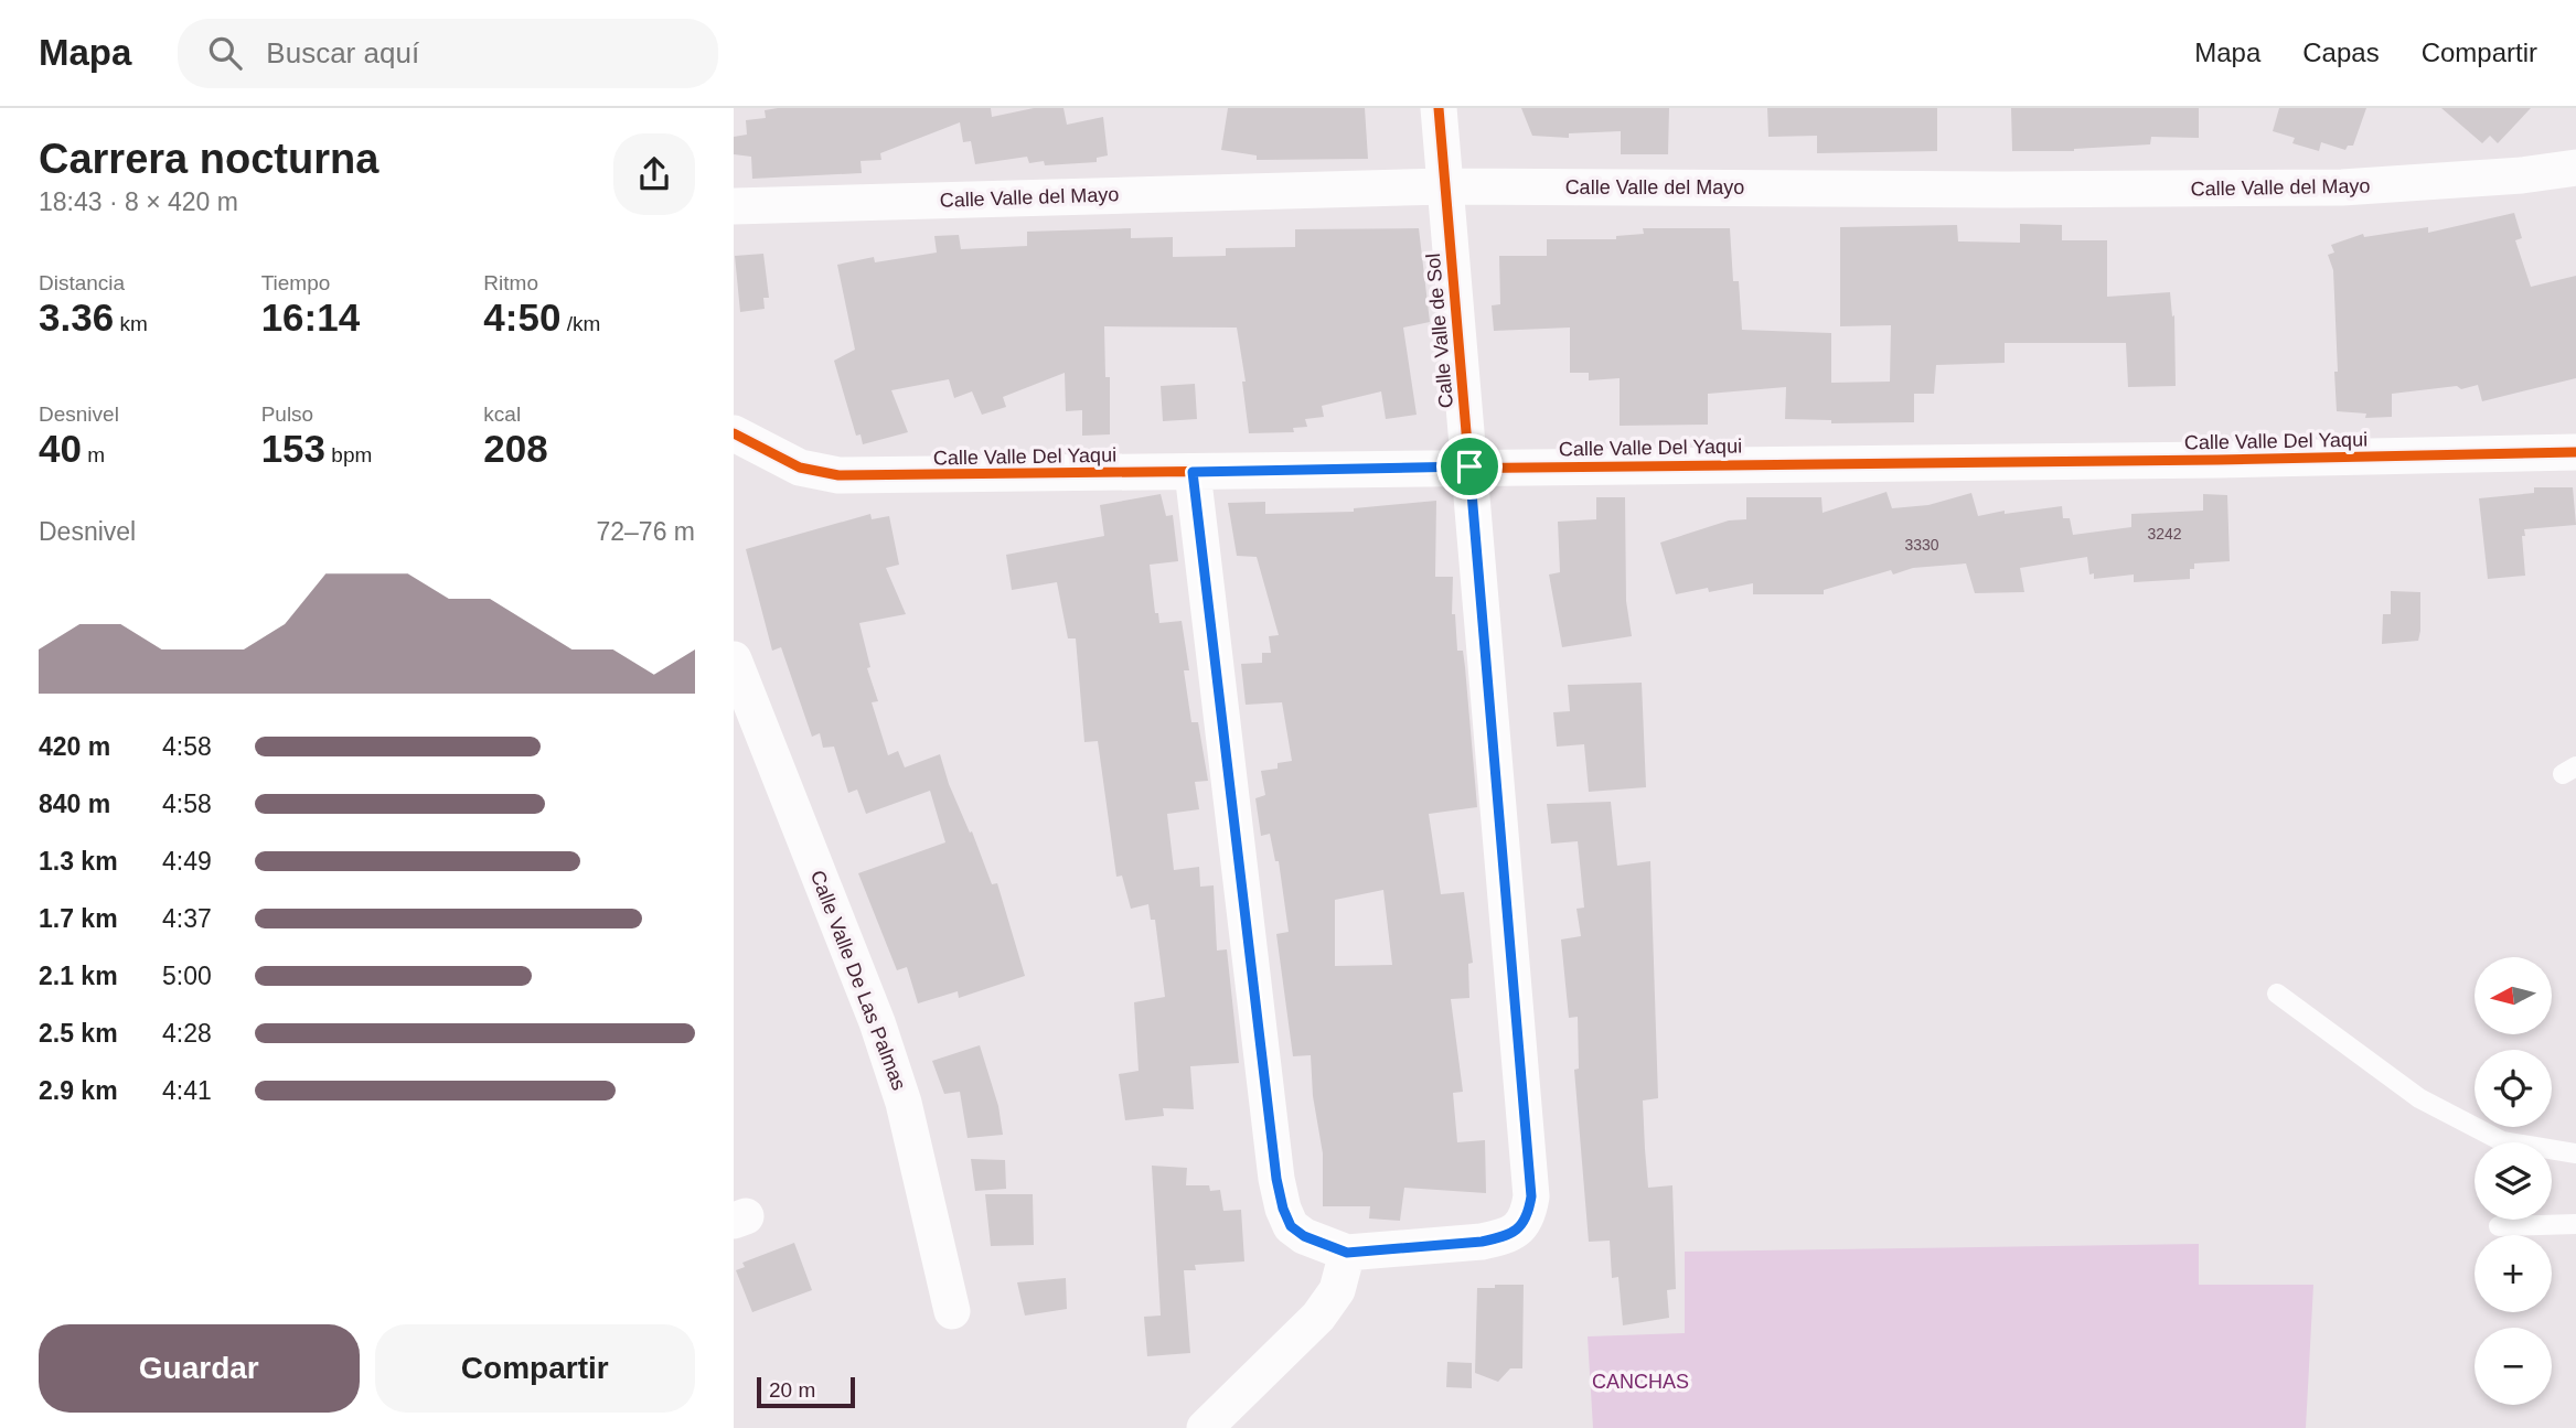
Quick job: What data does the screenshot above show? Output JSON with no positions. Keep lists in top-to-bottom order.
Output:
{
  "streets": {
    "street": [
      "Calle Valle del Mayo",
      "Calle Valle de Sol",
      "Calle Valle Del Yaqui",
      "Calle Valle De Las Palmas"
    ]
  },
  "crossings": [
    ["Calle Valle del Mayo", "Calle Valle de Sol"],
    ["Calle Valle de Sol", "Calle Valle Del Yaqui"]
  ],
  "parks": ["CANCHAS"],
  "house_numbers": ["3242", "3330"],
  "scale_bar": "20 m",
  "north": "left",
  "page": {
    "header": "Mapa",
    "search": "Buscar aquí",
    "nav": ["Mapa", "Capas", "Compartir"],
    "heading": ["Carrera nocturna", "18:43 · 8 × 420 m"],
    "stats": [
      ["Distancia", "3.36 km"],
      ["Tiempo", "16:14"],
      ["Ritmo", "4:50 /km"],
      ["Desnivel", "40 m"],
      ["Pulso", "153 bpm"],
      ["kcal", "208"]
    ],
    "chart": ["Desnivel", "72–76 m"],
    "list": [
      {
        "name": "420 m",
        "note": "4:58"
      },
      {
        "name": "840 m",
        "note": "4:58"
      },
      {
        "name": "1.3 km",
        "note": "4:49"
      },
      {
        "name": "1.7 km",
        "note": "4:37"
      },
      {
        "name": "2.1 km",
        "note": "5:00"
      },
      {
        "name": "2.5 km",
        "note": "4:28"
      },
      {
        "name": "2.9 km",
        "note": "4:41"
      }
    ],
    "map_buttons": ["+", "−"],
    "buttons": ["Guardar", "Compartir"],
    "scale": "20 m"
  }
}
